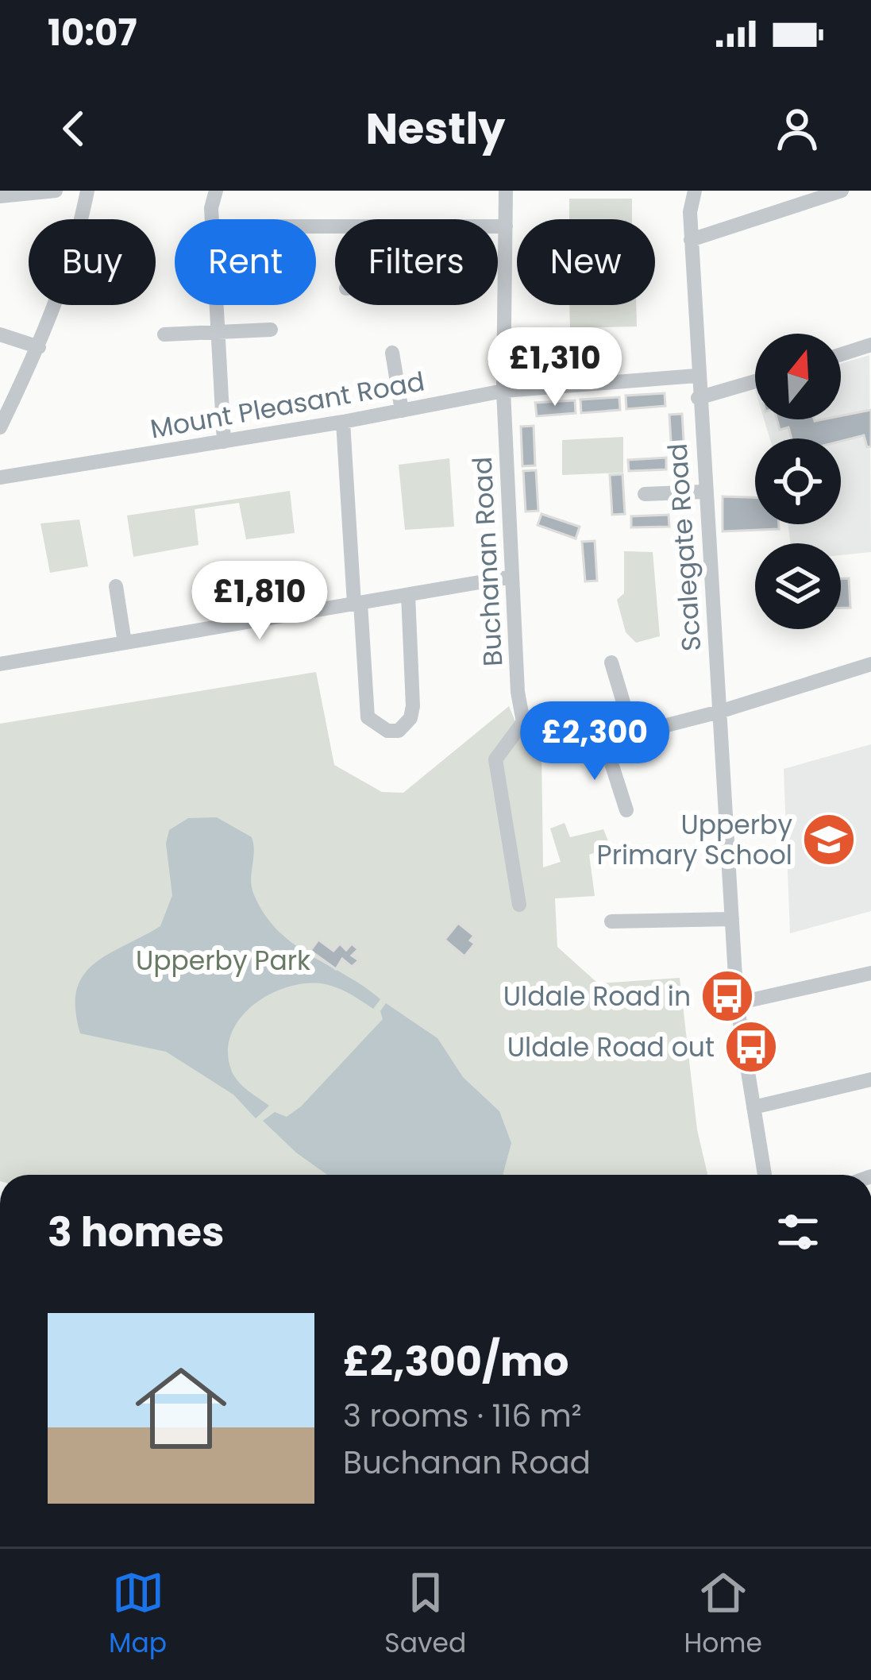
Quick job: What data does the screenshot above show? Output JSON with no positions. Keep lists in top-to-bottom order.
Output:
{
  "streets": {
    "street": ["Mount Pleasant Road", "Scalegate Road", "Buchanan Road"]
  },
  "crossings": [
    ["Mount Pleasant Road", "Scalegate Road"],
    ["Mount Pleasant Road", "Buchanan Road"]
  ],
  "parks": ["Upperby Park"],
  "places": {
    "school or university": ["Upperby Primary School"],
    "bus stop": ["Uldale Road in", "Uldale Road out"]
  },
  "north": "top",
  "page": {
    "status": "10:07",
    "header": "Nestly",
    "chip": [
      "Buy",
      "Rent",
      "Filters",
      "New"
    ],
    "price": ["£1,310", "£1,810", "£2,300"],
    "heading": "3 homes",
    "list": [
      {
        "name": "£2,300/mo",
        "note": "3 rooms · 116 m² · Buchanan Road"
      }
    ],
    "tabs": ["Map", "Saved", "Home"]
  }
}
